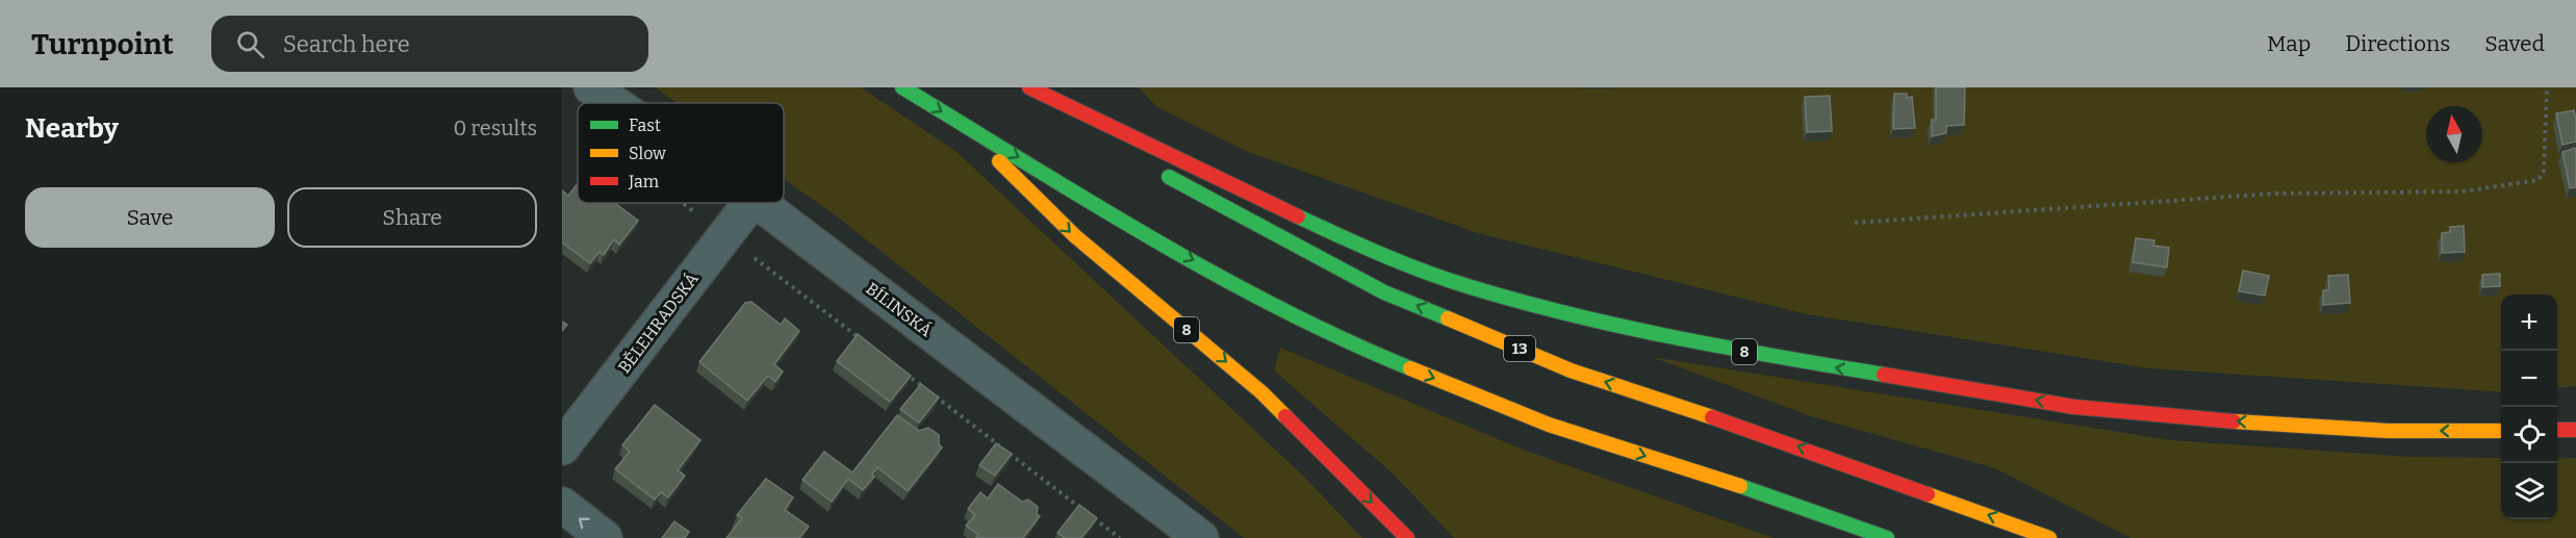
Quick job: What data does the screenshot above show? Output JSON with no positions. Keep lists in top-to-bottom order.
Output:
{
  "streets": {
    "highway": ["8", "13"],
    "street": ["BÍLINSKÁ", "BĚLEHRADSKÁ"]
  },
  "legend": ["Fast", "Slow", "Jam"],
  "north": "top",
  "page": {
    "header": "Turnpoint",
    "search": "Search here",
    "nav": ["Map", "Directions", "Saved"],
    "heading": ["Nearby", "0 results"],
    "buttons": ["Save", "Share"],
    "map_buttons": ["+", "−"]
  }
}
